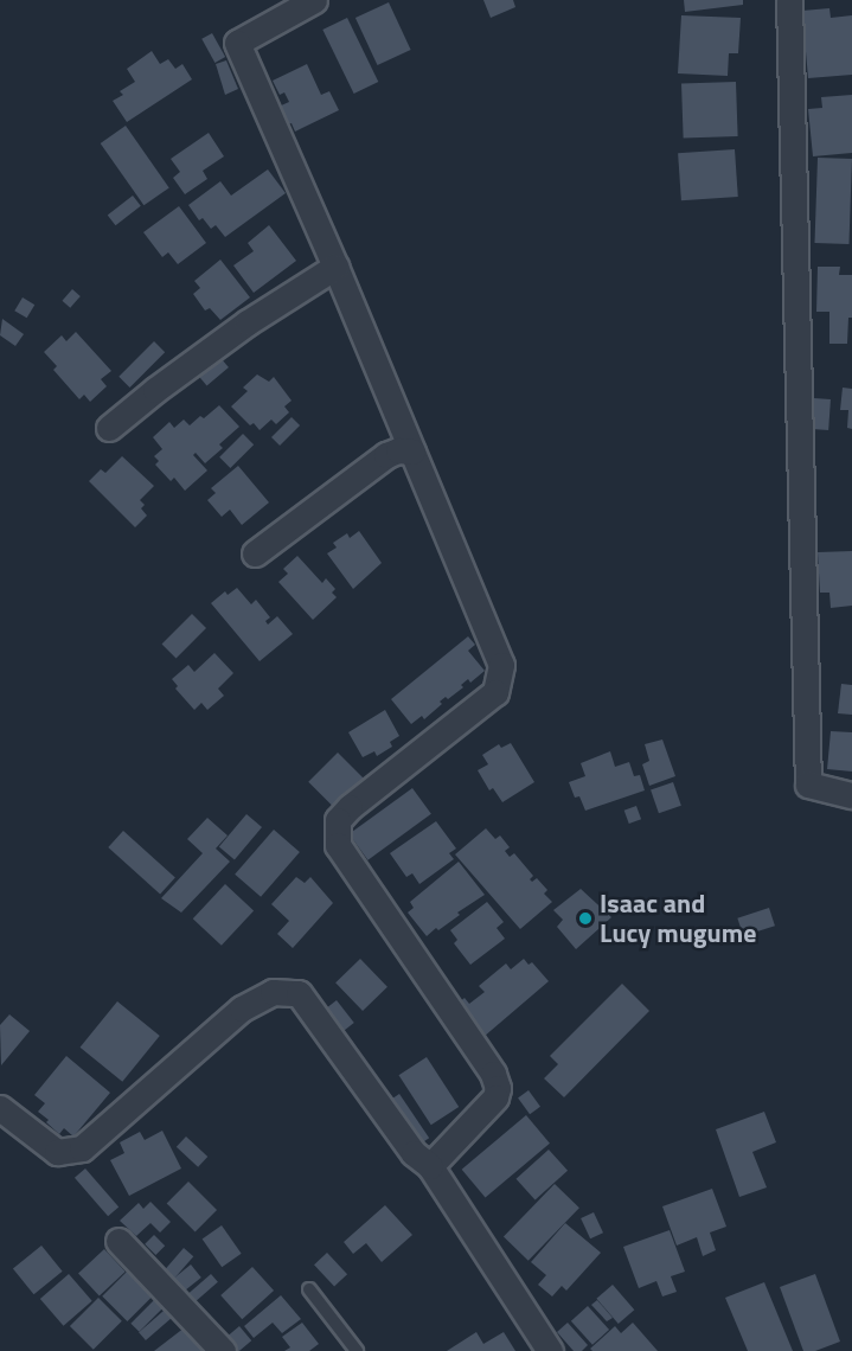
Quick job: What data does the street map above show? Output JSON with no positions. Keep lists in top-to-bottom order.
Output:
{
  "places": ["Isaac and Lucy mugume"]
}
